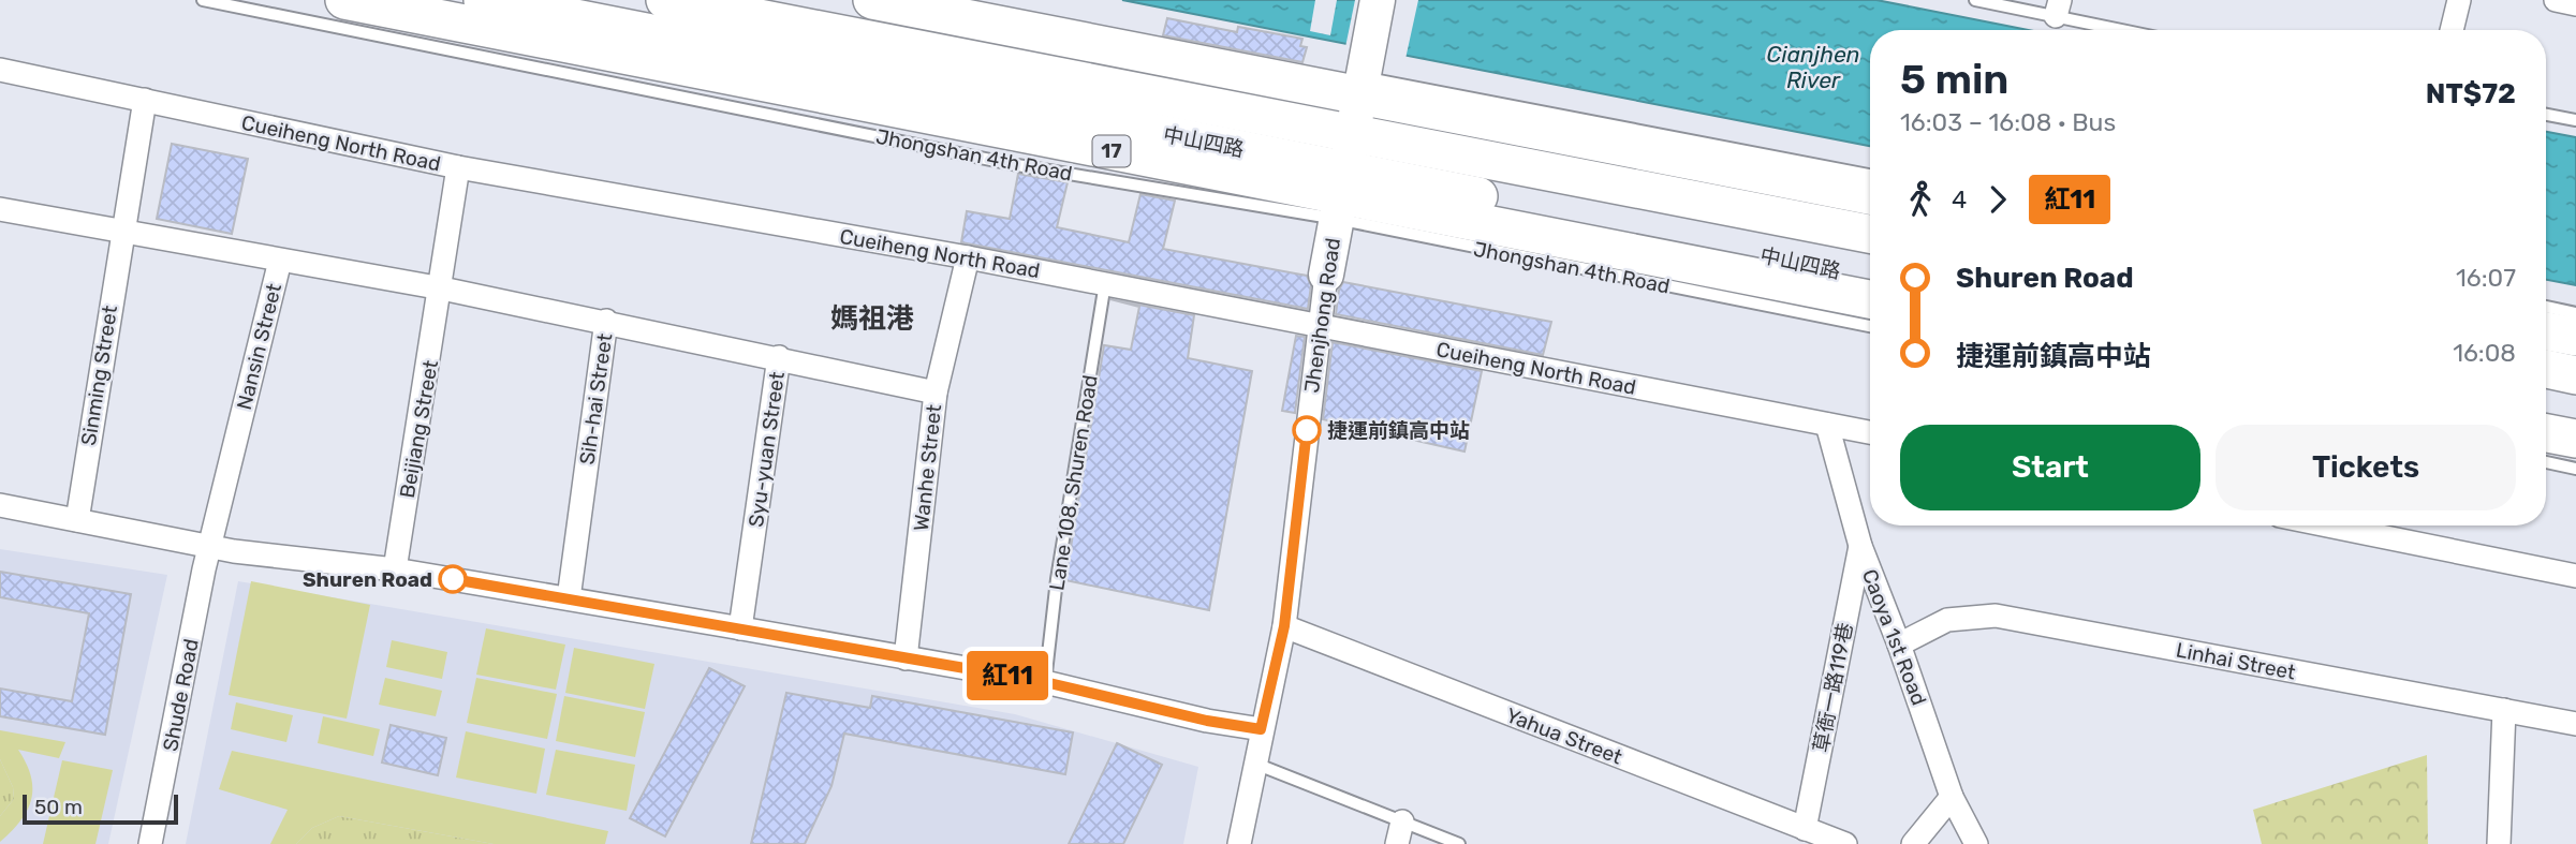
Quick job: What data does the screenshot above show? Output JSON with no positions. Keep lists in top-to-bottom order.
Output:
{
  "streets": {
    "main road": [
      "中山四路",
      "17",
      "Jhongshan 4th Road",
      "Jhenjhong Road"
    ],
    "street": [
      "Cueiheng North Road",
      "Nansin Street",
      "Sinming Street",
      "Sih-hai Street",
      "Beijiang Street",
      "Syu-yuan Street",
      "Wanhe Street",
      "Caoya 1st Road",
      "Linhai Street",
      "草衙一路119巷",
      "Shude Road",
      "Yahua Street"
    ],
    "lane": ["Lane 108, Shuren Road"]
  },
  "crossings": [
    ["中山四路", "Jhongshan 4th Road"],
    ["中山四路", "Jhenjhong Road"],
    ["Cueiheng North Road", "Jhenjhong Road"],
    ["Cueiheng North Road", "Sinming Street"],
    ["Cueiheng North Road", "Beijiang Street"],
    ["Cueiheng North Road", "Lane 108, Shuren Road"],
    ["Cueiheng North Road", "Caoya 1st Road"],
    ["Jhongshan 4th Road", "Jhenjhong Road"],
    ["Jhenjhong Road", "Yahua Street"],
    ["Nansin Street", "Sinming Street"],
    ["Nansin Street", "Shude Road"],
    ["Sih-hai Street", "Beijiang Street"],
    ["Sih-hai Street", "Syu-yuan Street"],
    ["Syu-yuan Street", "Wanhe Street"],
    ["Caoya 1st Road", "Linhai Street"],
    ["Caoya 1st Road", "草衙一路119巷"],
    ["草衙一路119巷", "Yahua Street"]
  ],
  "districts": ["媽祖港"],
  "water": ["Cianjhen River"],
  "places": ["捷運前鎮高中站", "Shuren Road"],
  "lines": ["bus line 紅11"],
  "scale_bar": "50 m",
  "page": {
    "on_map": "紅11",
    "heading": ["5 min", "16:03 – 16:08 · Bus", "NT$72"],
    "legs": ["4", "紅11"],
    "list": [
      {
        "name": "Shuren Road",
        "value": "16:07"
      },
      {
        "name": "捷運前鎮高中站",
        "value": "16:08"
      }
    ],
    "buttons": ["Start", "Tickets"],
    "scale": "50 m"
  }
}
